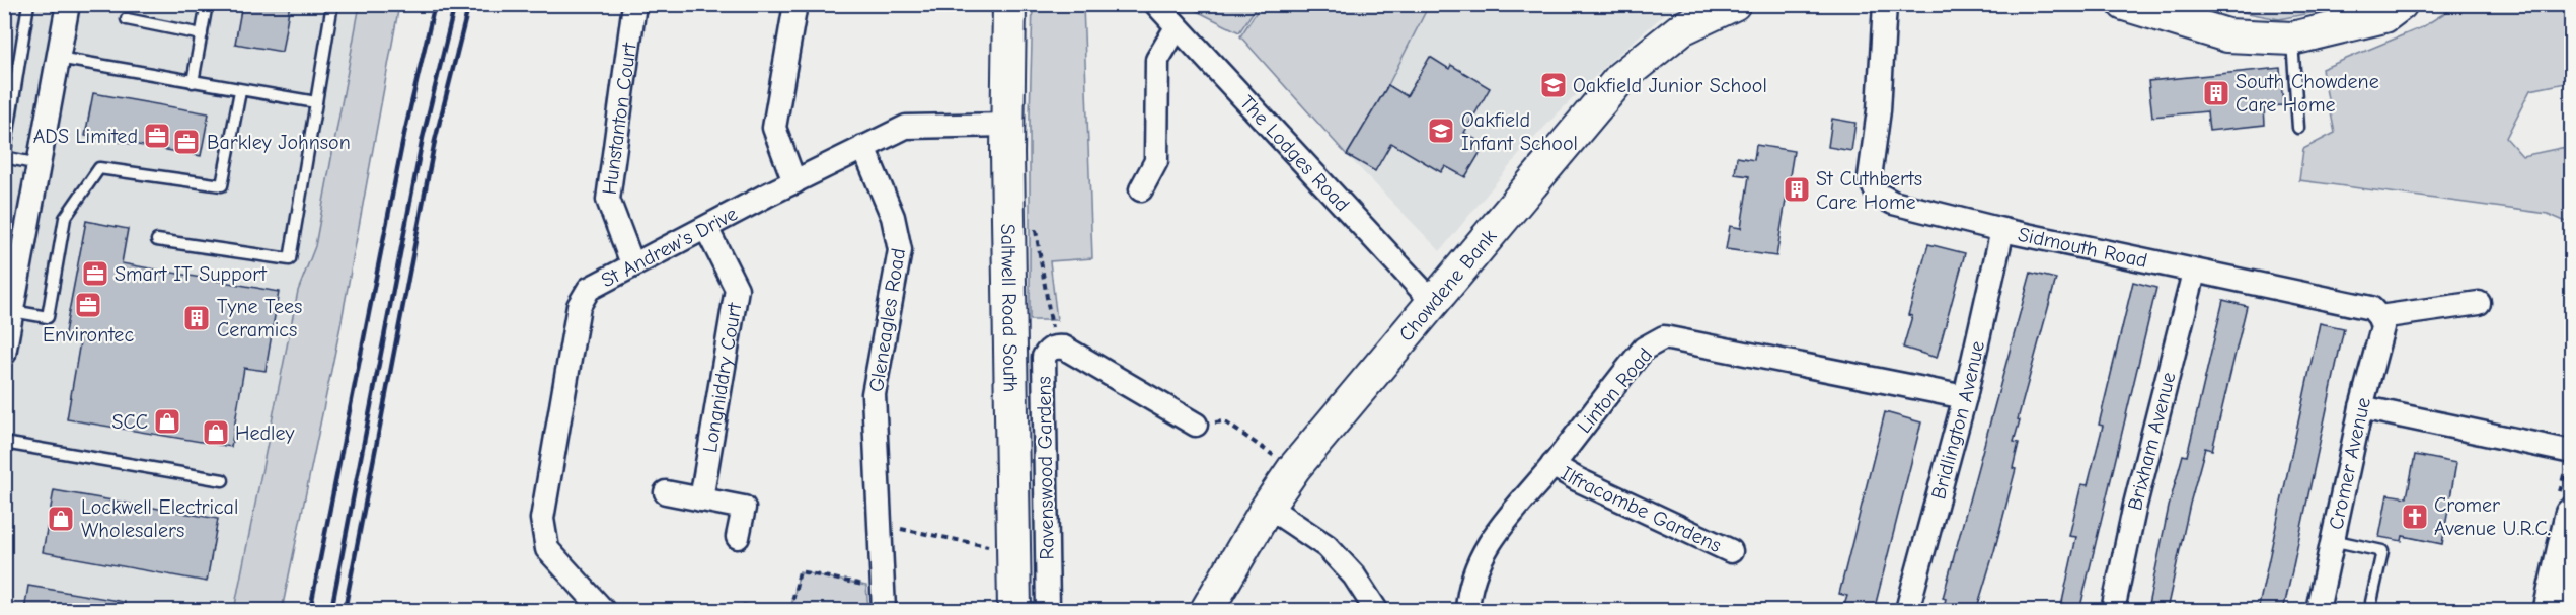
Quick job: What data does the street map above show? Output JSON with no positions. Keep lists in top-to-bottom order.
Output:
{
  "streets": {
    "street": [
      "Hunstanton Court",
      "The Lodges Road",
      "St Andrew's Drive",
      "Sidmouth Road",
      "Chowdene Bank",
      "Saltwell Road South",
      "Gleneagles Road",
      "Longniddry Court",
      "Linton Road",
      "Bridlington Avenue",
      "Brixham Avenue",
      "Cromer Avenue",
      "Ravenswood Gardens",
      "Ilfracombe Gardens"
    ]
  },
  "crossings": [
    ["Hunstanton Court", "St Andrew's Drive"],
    ["The Lodges Road", "Chowdene Bank"],
    ["St Andrew's Drive", "Saltwell Road South"],
    ["St Andrew's Drive", "Gleneagles Road"],
    ["St Andrew's Drive", "Longniddry Court"],
    ["Sidmouth Road", "Bridlington Avenue"],
    ["Sidmouth Road", "Brixham Avenue"],
    ["Sidmouth Road", "Cromer Avenue"],
    ["Linton Road", "Bridlington Avenue"],
    ["Linton Road", "Ilfracombe Gardens"]
  ],
  "places": {
    "school or university": ["Oakfield Junior School", "Oakfield Infant School"],
    "building": ["South Chowdene Care Home", "St Cuthberts Care Home", "Tyne Tees Ceramics"],
    "office": [
      "ADS Limited",
      "Barkley Johnson",
      "Smart IT Support",
      "Environtec"
    ],
    "shop": ["SCC", "Hedley", "Lockwell Electrical Wholesalers"],
    "church": ["Cromer Avenue U.R.C."]
  }
}
